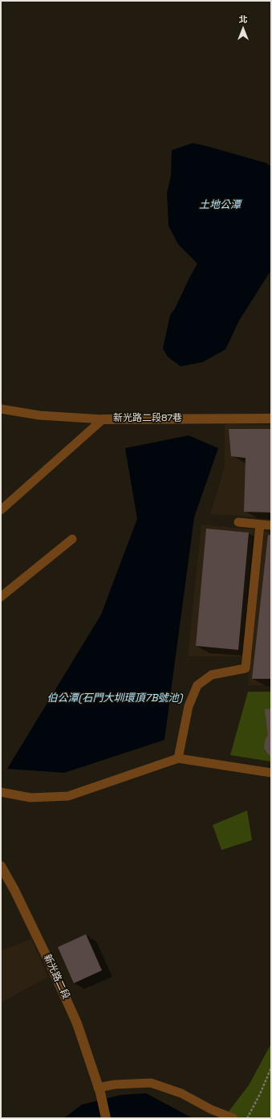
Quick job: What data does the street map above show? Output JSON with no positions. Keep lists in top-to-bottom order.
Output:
{
  "streets": {
    "street": ["新光路二段87巷", "新光路二段"]
  },
  "water": ["土地公潭", "伯公潭(石門大圳環頂7B號池)"],
  "north": "top"
}
